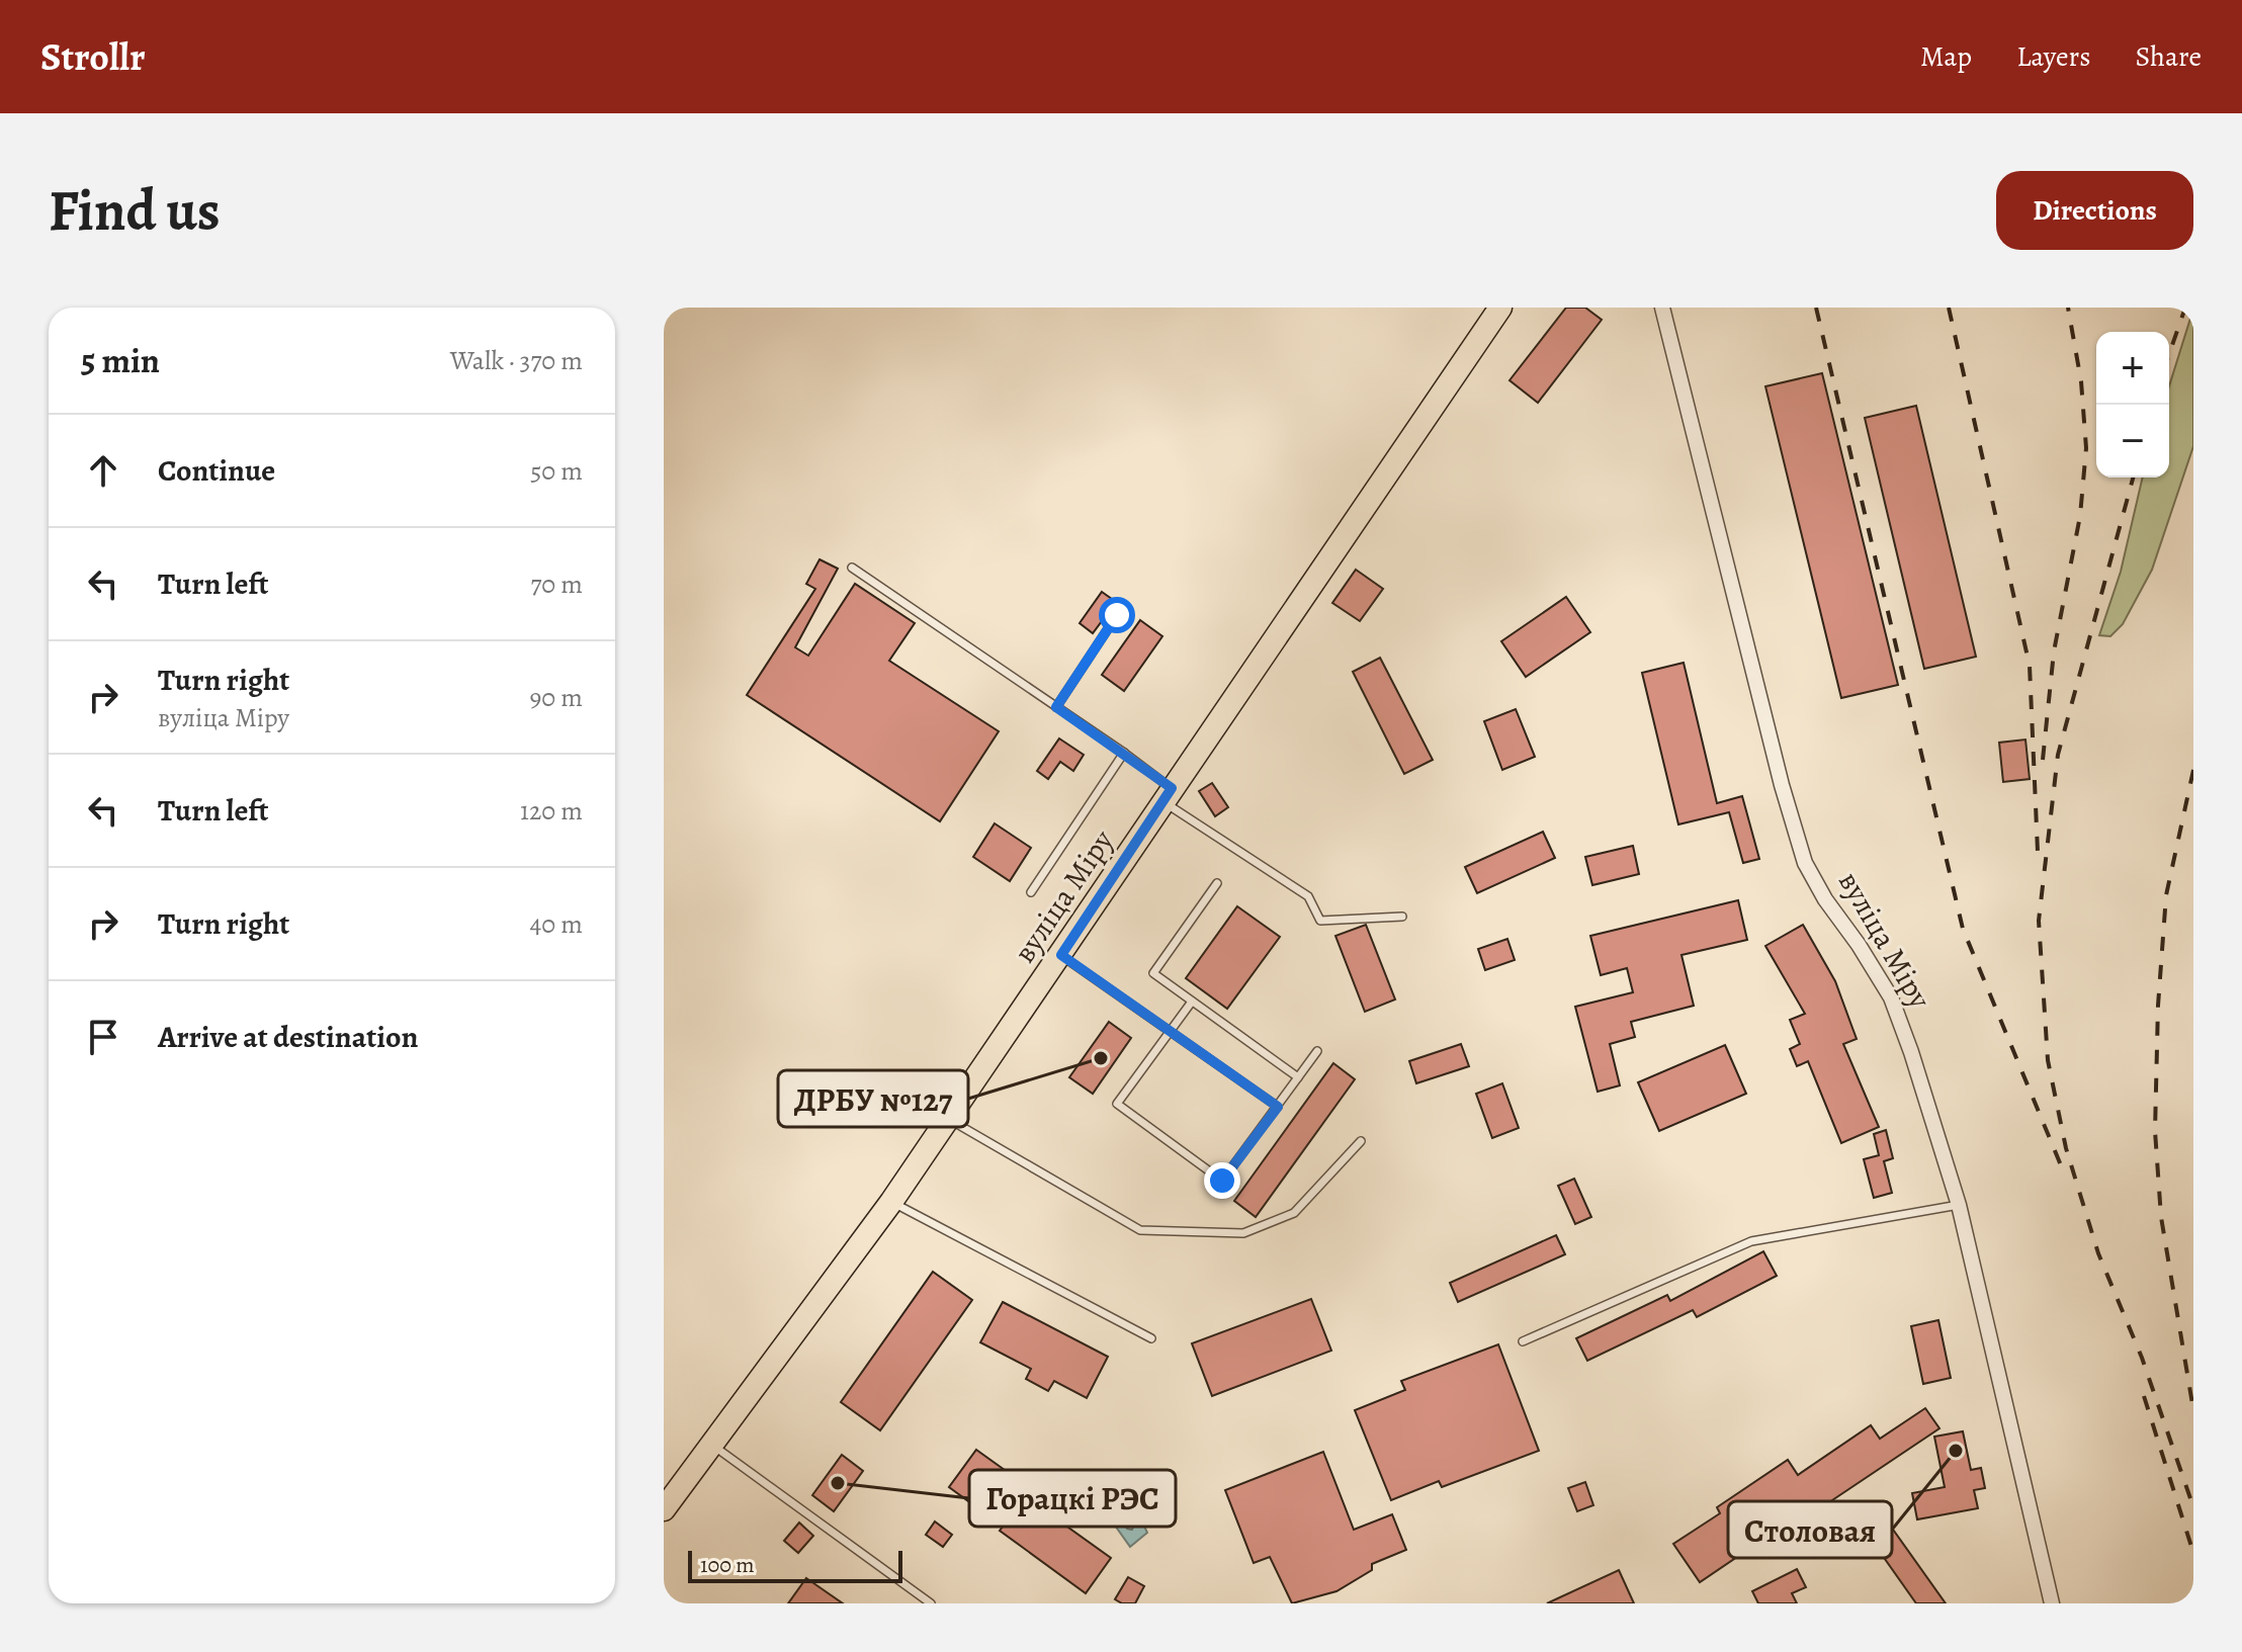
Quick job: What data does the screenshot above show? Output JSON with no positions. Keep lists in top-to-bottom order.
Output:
{
  "streets": {
    "main road": ["вуліца Міру"]
  },
  "places": ["ДРБУ №127", "Столовая", "Горацкі РЭС"],
  "scale_bar": "100 m",
  "page": {
    "header": "Strollr",
    "nav": ["Map", "Layers", "Share"],
    "buttons": "Directions",
    "title": "Find us",
    "heading": ["5 min", "Walk · 370 m"],
    "map_buttons": ["+", "−"],
    "list": [
      ["Continue", "50 m"],
      ["Turn left", "70 m"],
      ["Turn right", "вуліца Міру", "90 m"],
      ["Turn left", "120 m"],
      ["Turn right", "40 m"],
      "Arrive at destination"
    ],
    "scale": "100 m"
  }
}
